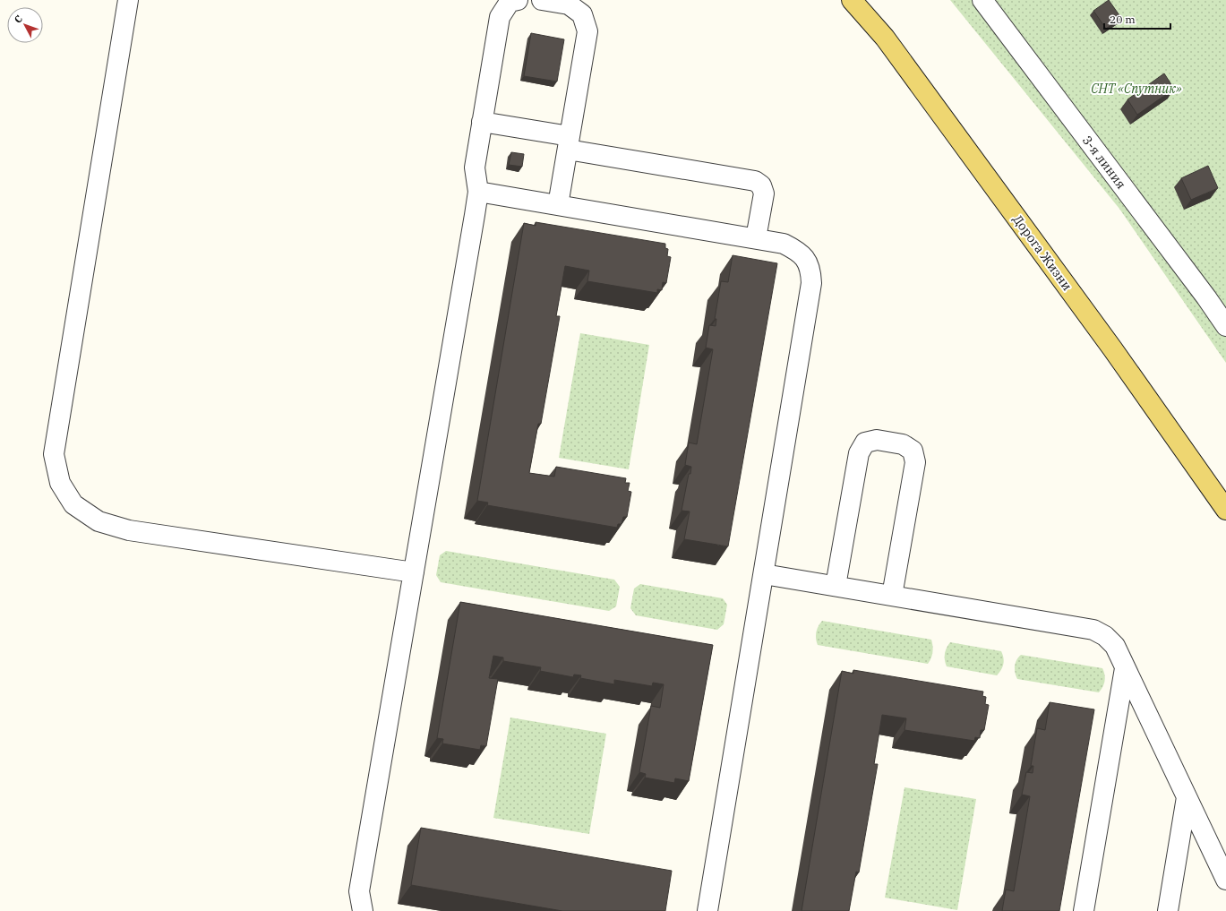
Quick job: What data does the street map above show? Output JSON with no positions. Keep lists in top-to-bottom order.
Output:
{
  "streets": {
    "main road": ["Дорога Жизни"],
    "street": ["3-я линия"]
  },
  "parks": ["СНТ «Спутник»"],
  "scale_bar": "20 m",
  "north": "top left"
}
